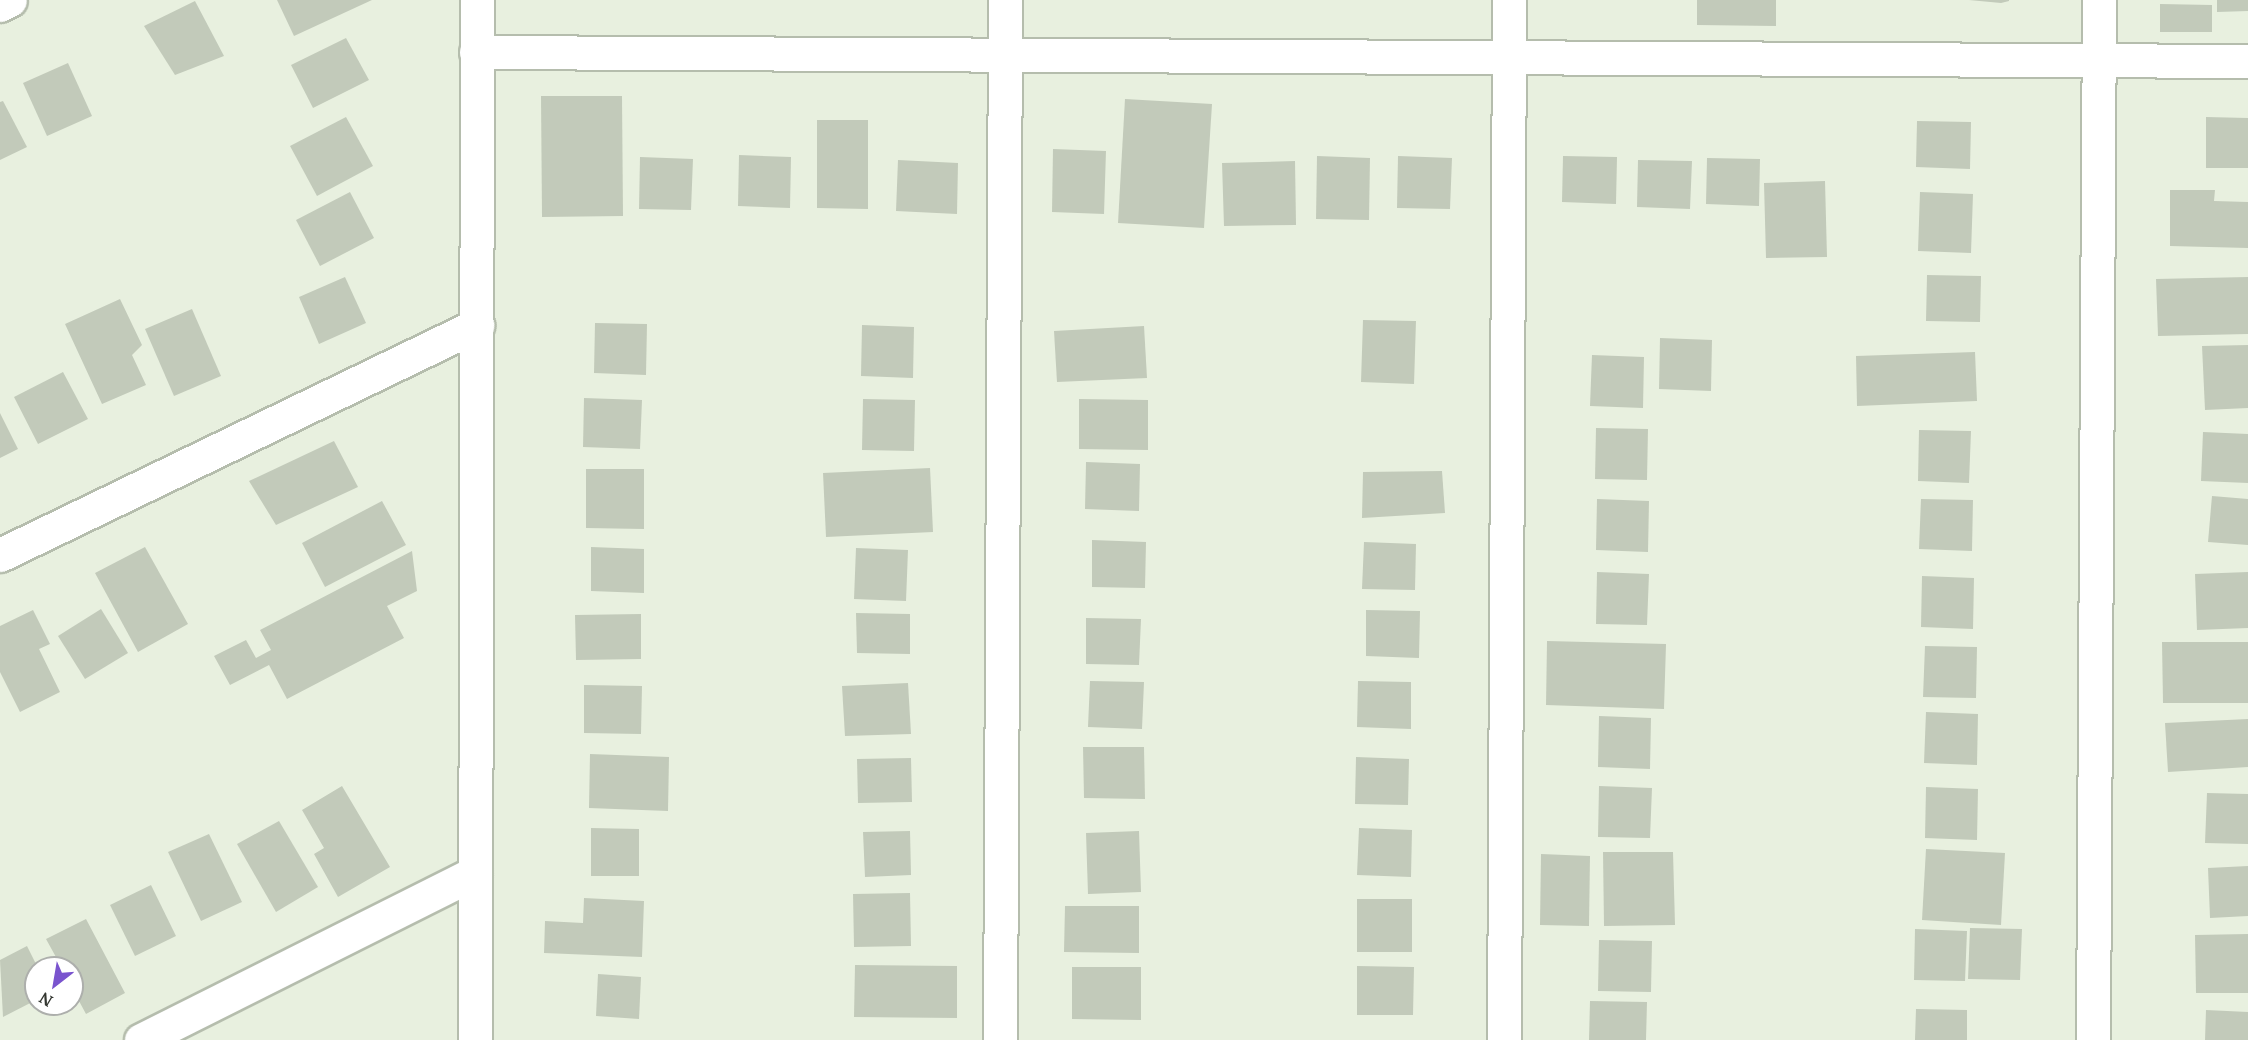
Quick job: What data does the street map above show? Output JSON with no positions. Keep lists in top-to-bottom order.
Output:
{
  "north": "bottom left"
}
